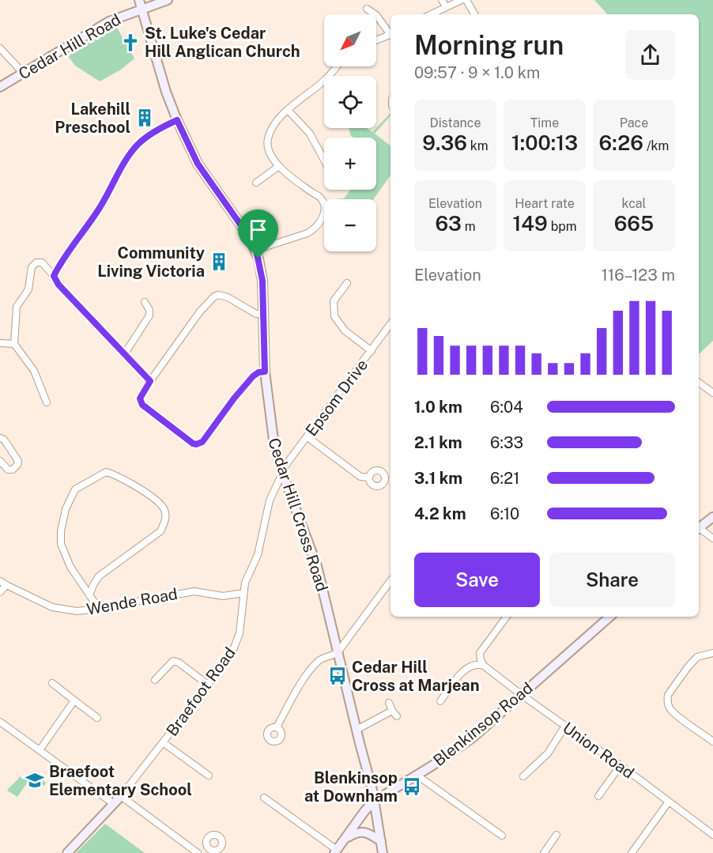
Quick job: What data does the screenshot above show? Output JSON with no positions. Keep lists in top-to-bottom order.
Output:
{
  "streets": {
    "main road": [
      "Cedar Hill Road",
      "Cedar Hill Cross Road",
      "Braefoot Road",
      "Blenkinsop Road"
    ],
    "street": ["Epsom Drive", "Wende Road", "Union Road"]
  },
  "crossings": [
    ["Cedar Hill Road", "Cedar Hill Cross Road"],
    ["Epsom Drive", "Cedar Hill Cross Road"],
    ["Epsom Drive", "Braefoot Road"],
    ["Cedar Hill Cross Road", "Braefoot Road"],
    ["Cedar Hill Cross Road", "Blenkinsop Road"],
    ["Wende Road", "Braefoot Road"],
    ["Blenkinsop Road", "Union Road"]
  ],
  "places": {
    "church": ["St. Luke's Cedar Hill Anglican Church"],
    "building": ["Lakehill Preschool", "Community Living Victoria"],
    "bus stop": ["Cedar Hill Cross at Marjean", "Blenkinsop at Downham"],
    "school or university": ["Braefoot Elementary School"]
  },
  "north": "bottom left",
  "page": {
    "map_buttons": ["+", "−"],
    "heading": ["Morning run", "09:57 · 9 × 1.0 km"],
    "stats": [
      ["Distance", "9.36 km"],
      ["Time", "1:00:13"],
      ["Pace", "6:26 /km"],
      ["Elevation", "63 m"],
      ["Heart rate", "149 bpm"],
      ["kcal", "665"]
    ],
    "chart": ["Elevation", "116–123 m"],
    "list": [
      {
        "name": "1.0 km",
        "note": "6:04"
      },
      {
        "name": "2.1 km",
        "note": "6:33"
      },
      {
        "name": "3.1 km",
        "note": "6:21"
      },
      {
        "name": "4.2 km",
        "note": "6:10"
      }
    ],
    "buttons": ["Save", "Share"]
  }
}
